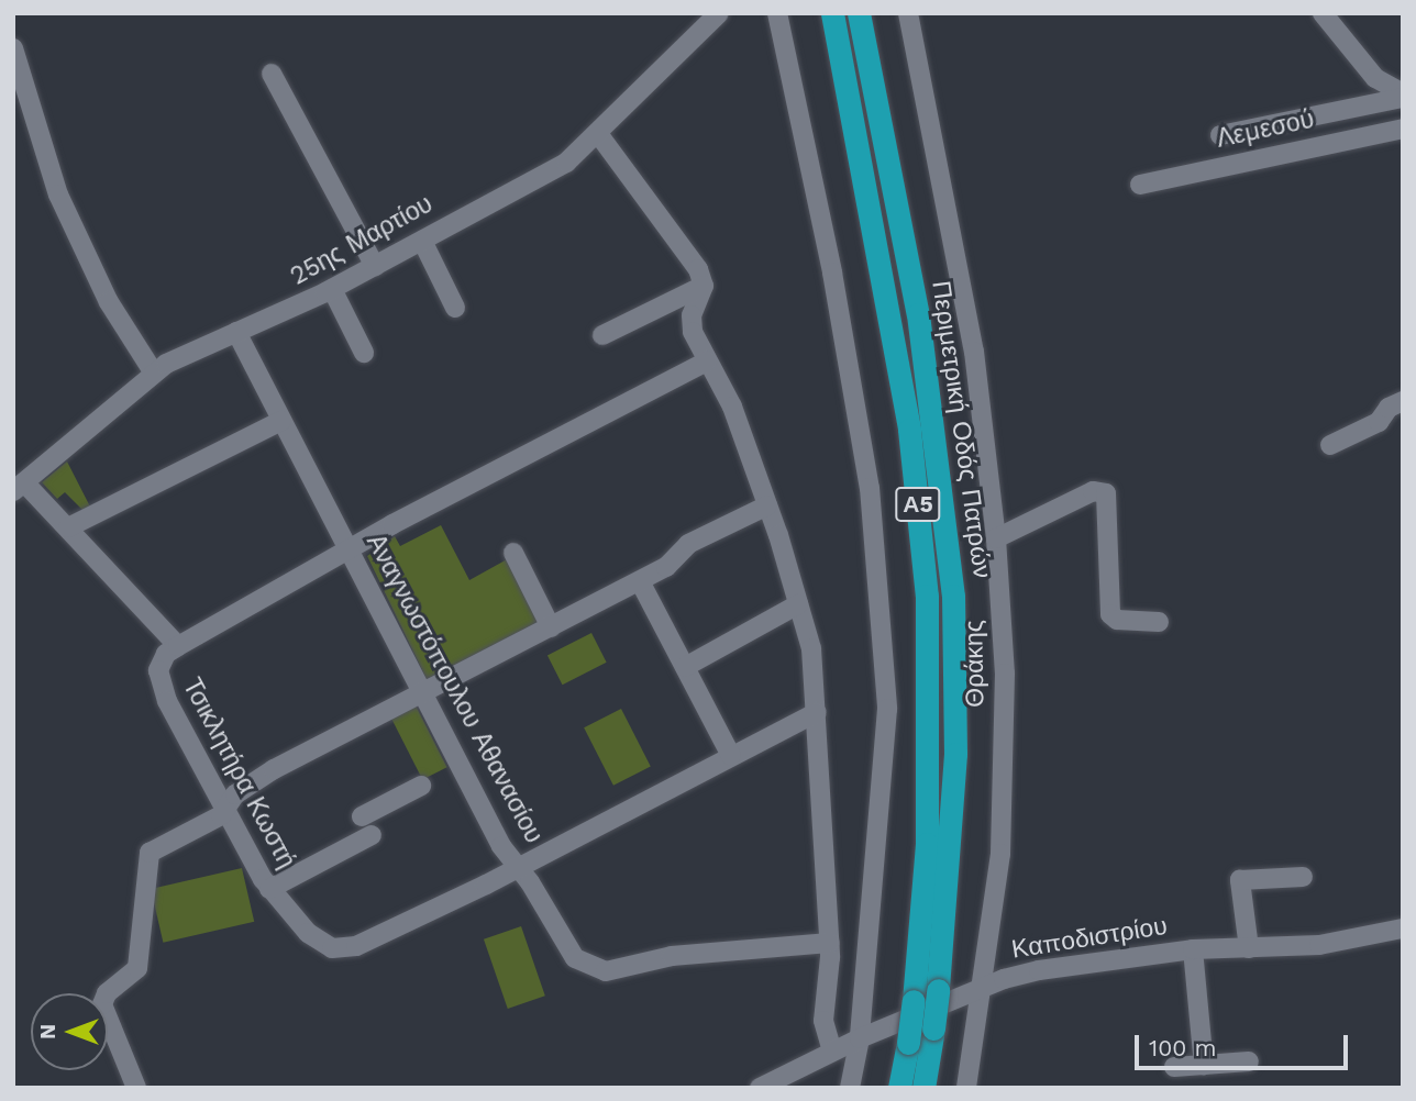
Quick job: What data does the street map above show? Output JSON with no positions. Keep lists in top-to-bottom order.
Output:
{
  "streets": {
    "highway": ["Περιμετρική Οδός Πατρών", "Α5"],
    "street": [
      "Λεμεσού",
      "25ης Μαρτίου",
      "Θράκης",
      "Αναγνωστόπουλου Αθανασίου",
      "Τσικλητήρα Κωστή",
      "Καποδιστρίου"
    ]
  },
  "crossings": [
    ["25ης Μαρτίου", "Αναγνωστόπουλου Αθανασίου"],
    ["25ης Μαρτίου", "Τσικλητήρα Κωστή"],
    ["Θράκης", "Καποδιστρίου"],
    ["Αναγνωστόπουλου Αθανασίου", "Τσικλητήρα Κωστή"]
  ],
  "scale_bar": "100 m",
  "north": "left"
}
